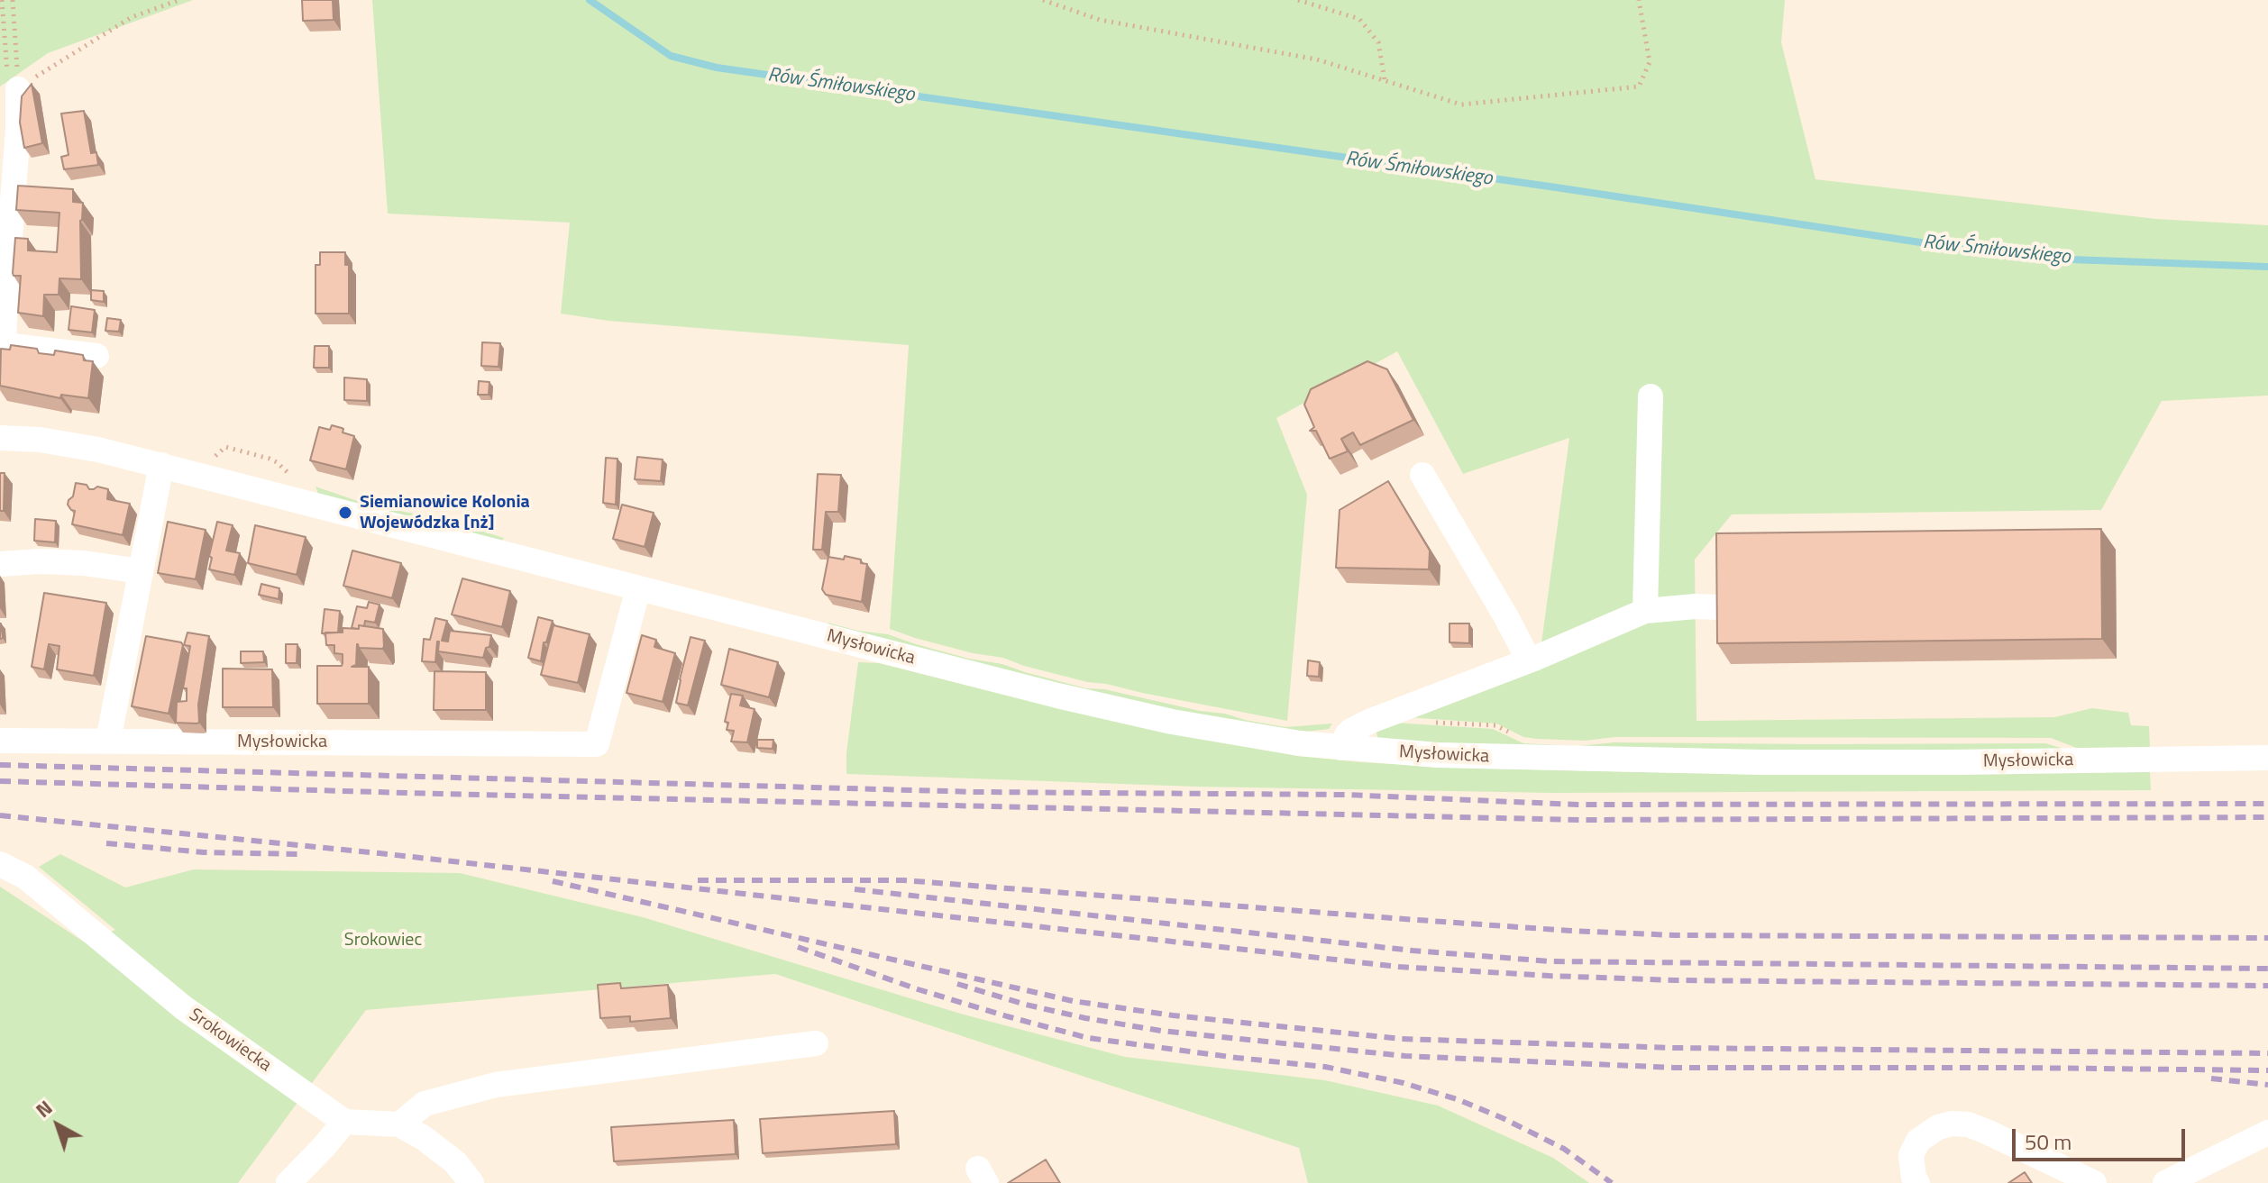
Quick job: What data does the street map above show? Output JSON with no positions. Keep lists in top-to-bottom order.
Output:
{
  "streets": {
    "street": ["Mysłowicka", "Srokowiecka"]
  },
  "water": ["Rów Śmiłowskiego"],
  "parks": ["Srokowiec"],
  "places": ["Siemianowice Kolonia Wojewódzka [nż]"],
  "scale_bar": "50 m",
  "north": "top left"
}
